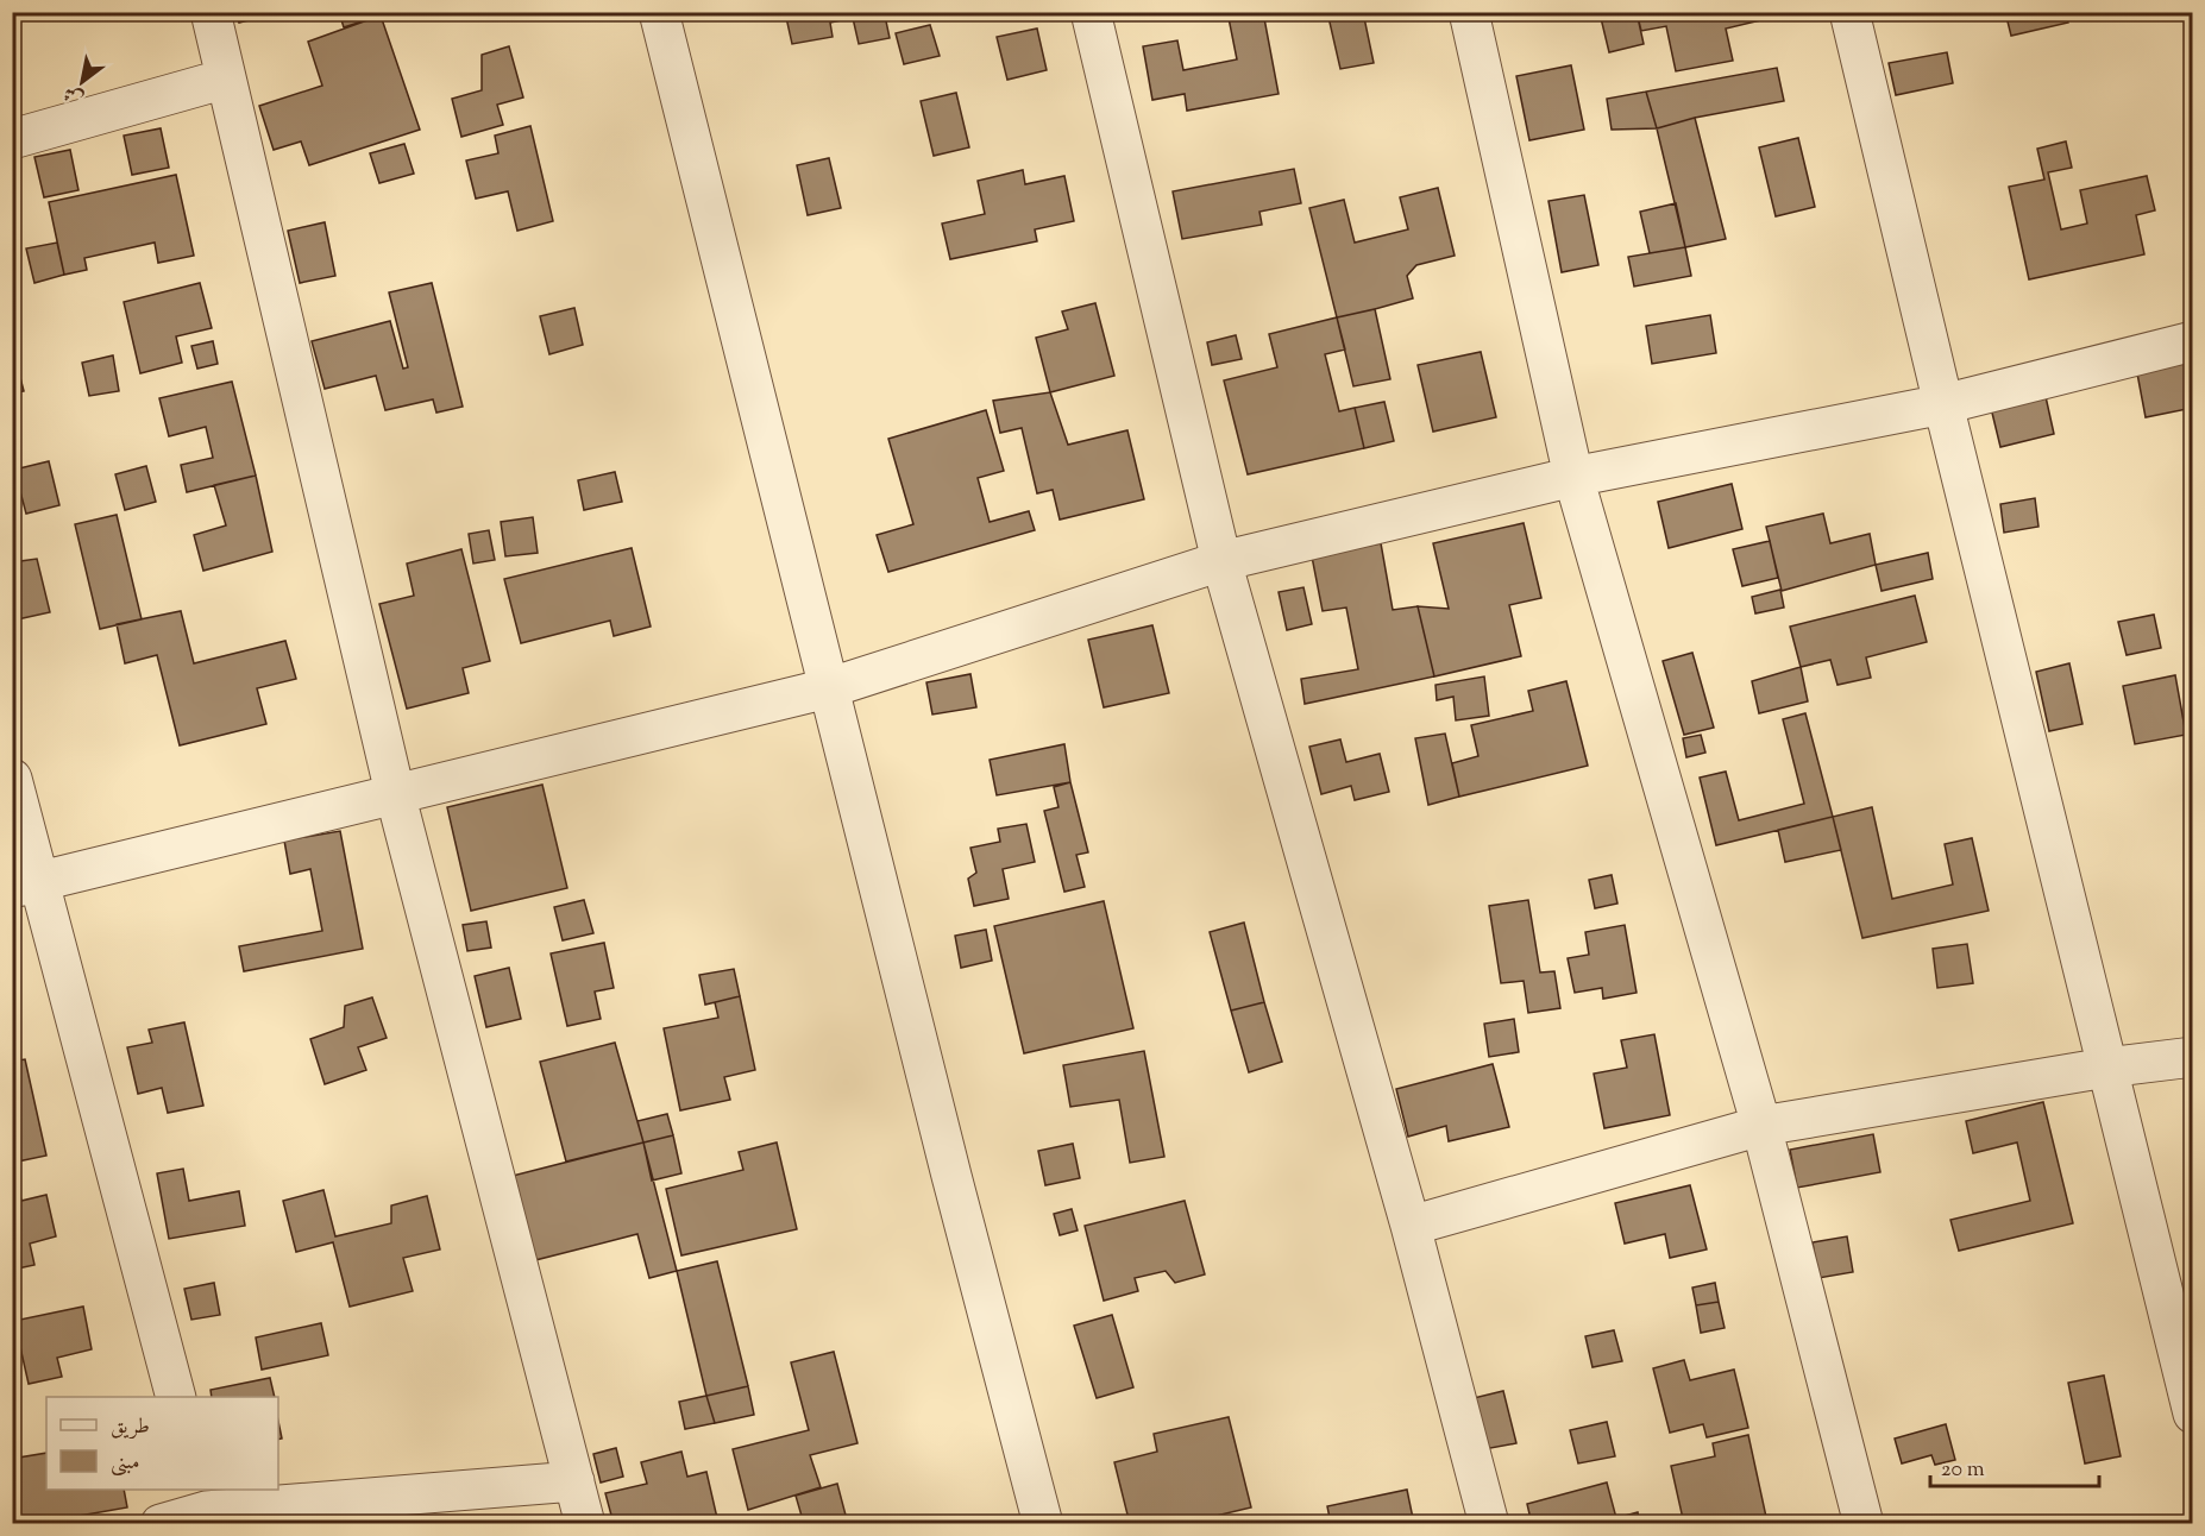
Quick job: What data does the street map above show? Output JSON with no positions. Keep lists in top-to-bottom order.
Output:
{
  "legend": ["طريق", "مبنى"],
  "scale_bar": "20 m",
  "north": "bottom left"
}
